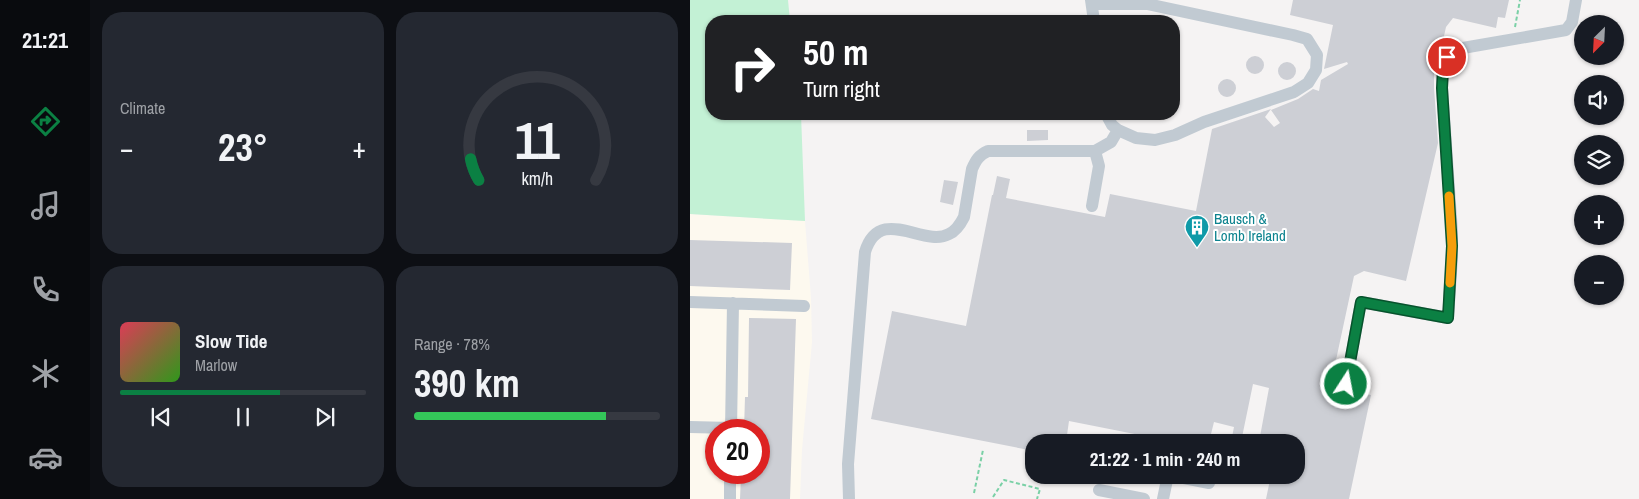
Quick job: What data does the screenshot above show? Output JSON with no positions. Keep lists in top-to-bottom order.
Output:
{
  "places": {
    "building": ["Bausch & Lomb Ireland"]
  },
  "north": "bottom left",
  "page": {
    "tabs": "21:21",
    "tile": [
      "Climate",
      ["Range · 78%", "390 km"]
    ],
    "map_buttons": ["+", "−"],
    "turn": ["50 m", "Turn right"],
    "heat": ["−", "23°", "+"],
    "song": ["Slow Tide", "Marlow"],
    "limit": "20",
    "trip": "21:22 · 1 min · 240 m",
    "gauge": ["11", "km/h"]
  }
}
